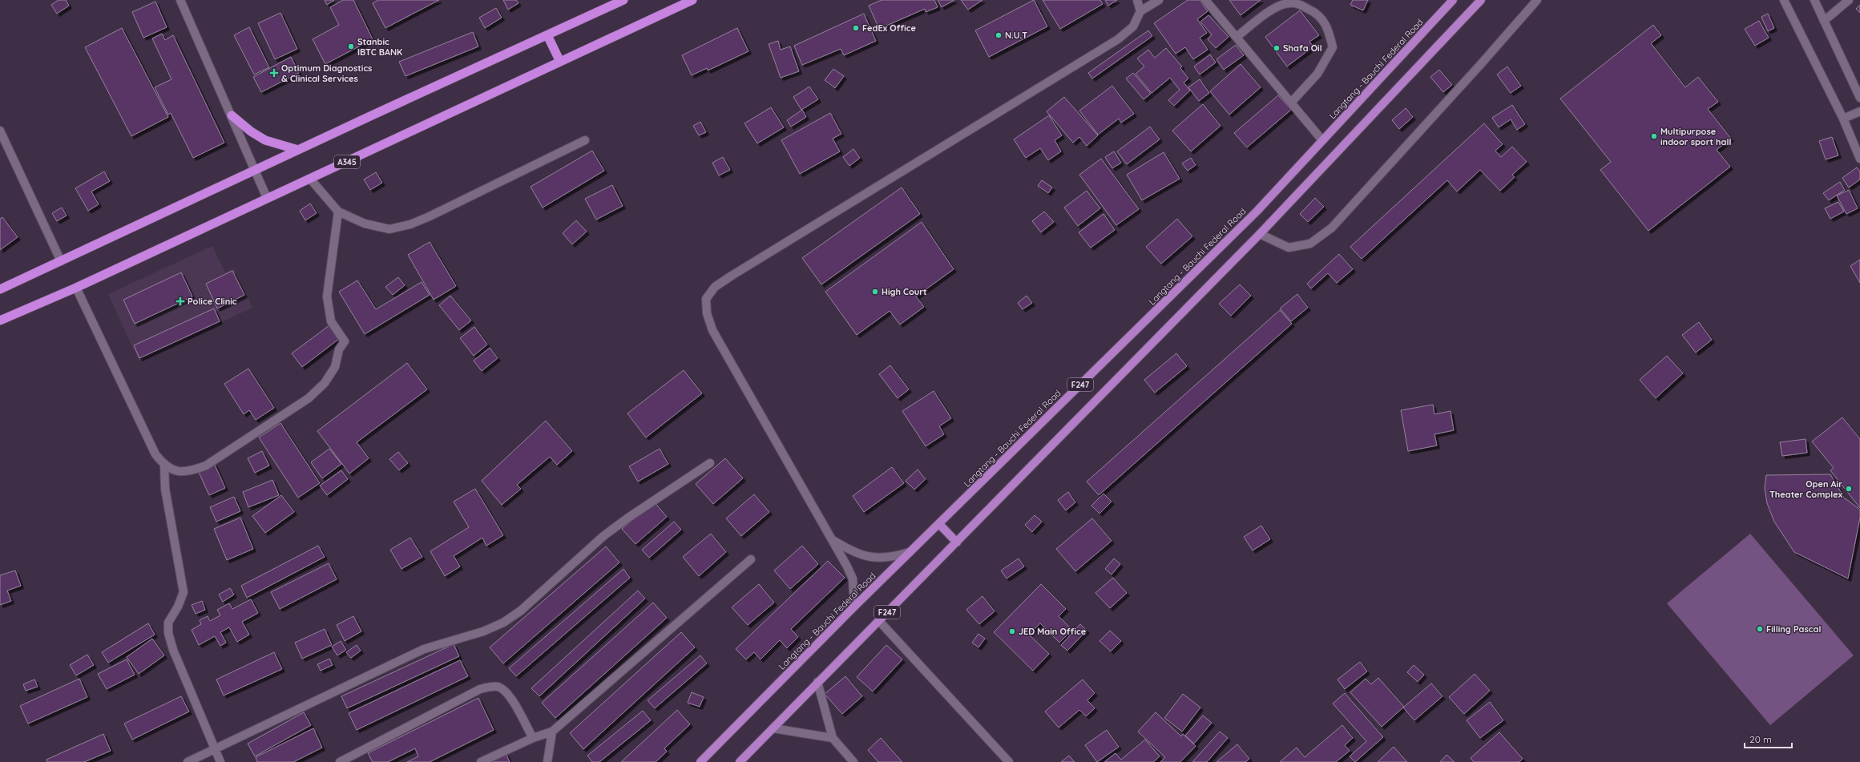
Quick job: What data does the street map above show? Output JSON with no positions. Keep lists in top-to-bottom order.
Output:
{
  "streets": {
    "highway": ["A345"],
    "main road": ["Langtang - Bauchi Federal Road", "F247"]
  },
  "places": {
    "other": [
      "FedEx Office",
      "N.U.T",
      "Stanbic IBTC BANK",
      "Shafa Oil",
      "Multipurpose indoor sport hall",
      "High Court",
      "Open Air Theater Complex",
      "Filling Pascal",
      "JED Main Office"
    ],
    "health": ["Optimum Diagnostics & Clinical Services", "Police Clinic"]
  },
  "scale_bar": "20 m"
}
